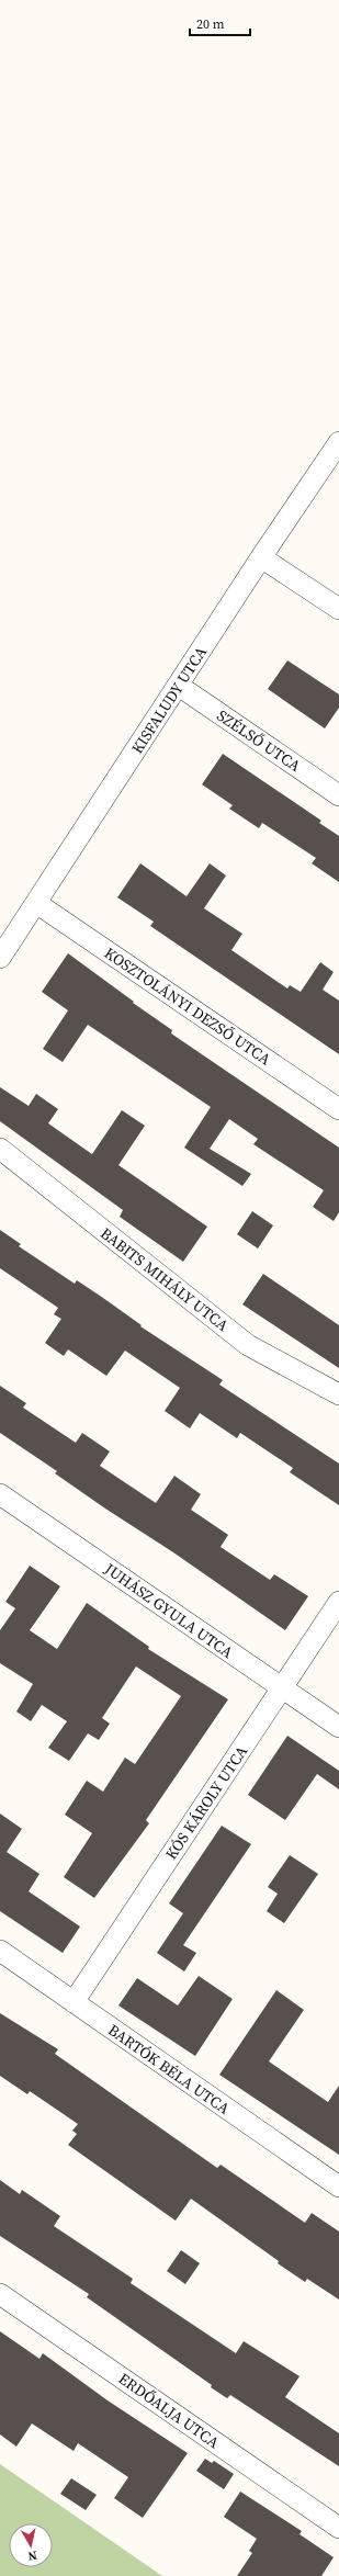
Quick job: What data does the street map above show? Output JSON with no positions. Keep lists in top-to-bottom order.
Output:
{
  "streets": {
    "street": [
      "KISFALUDY UTCA",
      "SZÉLSŐ UTCA",
      "KOSZTOLÁNYI DEZSŐ UTCA",
      "BABITS MIHÁLY UTCA",
      "JUHÁSZ GYULA UTCA",
      "KÓS KÁROLY UTCA",
      "BARTÓK BÉLA UTCA",
      "ERDŐALJA UTCA"
    ]
  },
  "crossings": [
    ["KISFALUDY UTCA", "SZÉLSŐ UTCA"],
    ["KISFALUDY UTCA", "KOSZTOLÁNYI DEZSŐ UTCA"],
    ["JUHÁSZ GYULA UTCA", "KÓS KÁROLY UTCA"],
    ["KÓS KÁROLY UTCA", "BARTÓK BÉLA UTCA"]
  ],
  "scale_bar": "20 m",
  "north": "bottom"
}
